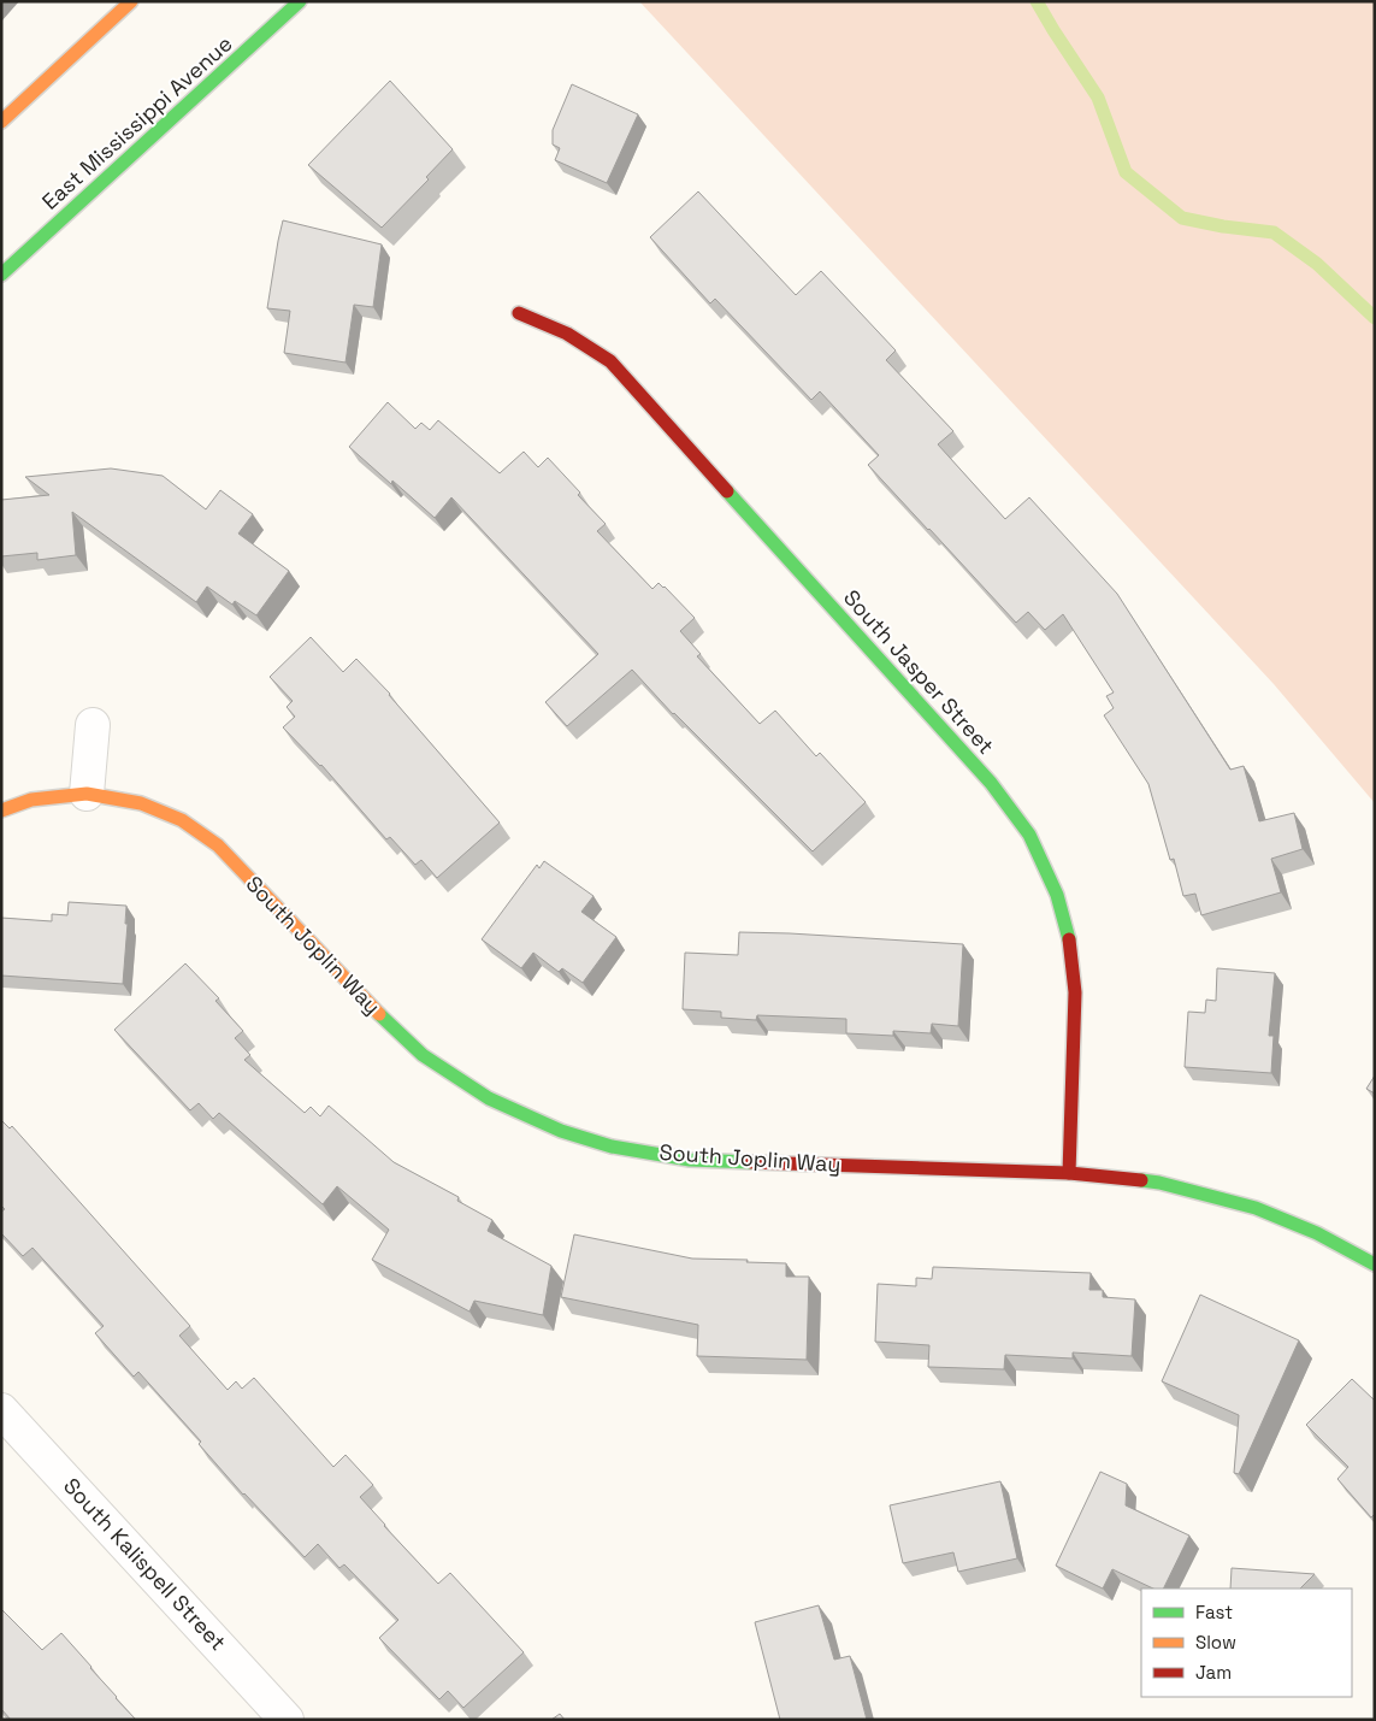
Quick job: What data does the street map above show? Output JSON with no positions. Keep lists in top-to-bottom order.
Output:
{
  "streets": {
    "street": [
      "East Mississippi Avenue",
      "South Jasper Street",
      "South Joplin Way",
      "South Kalispell Street"
    ]
  },
  "crossings": [
    ["South Jasper Street", "South Joplin Way"]
  ],
  "legend": ["Fast", "Slow", "Jam"]
}
